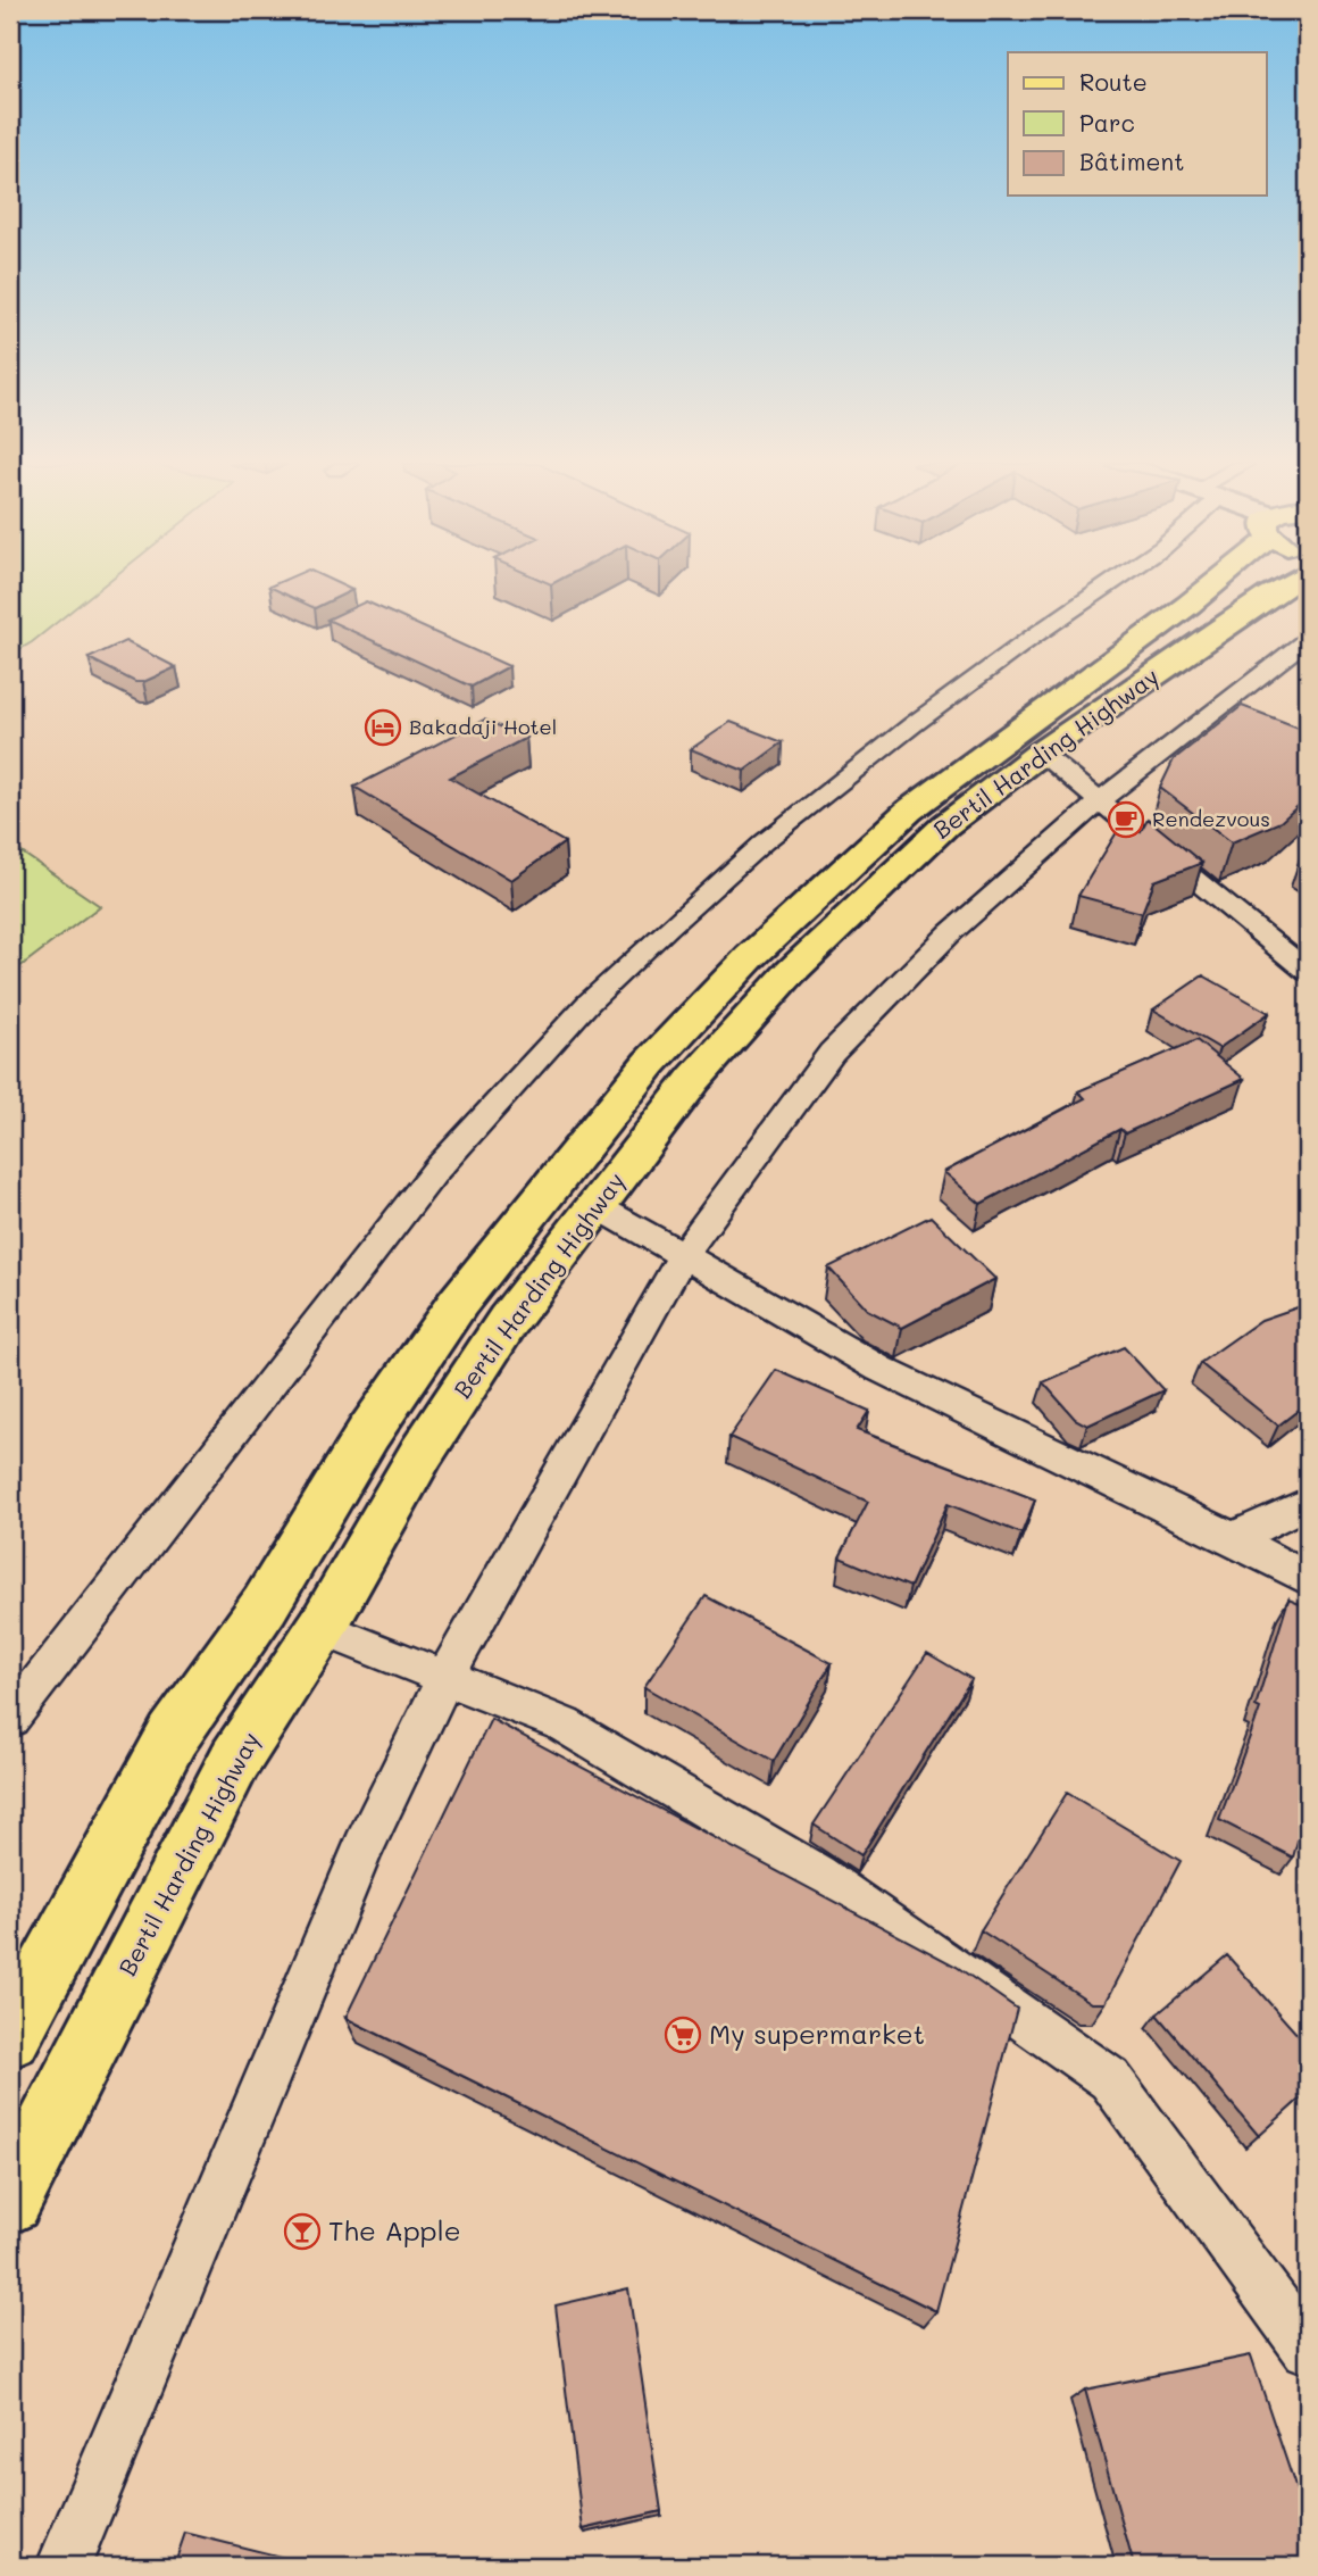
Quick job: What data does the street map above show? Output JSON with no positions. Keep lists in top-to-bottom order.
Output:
{
  "streets": {
    "main road": ["Bertil Harding Highway"]
  },
  "places": {
    "hotel": ["Bakadaji Hotel"],
    "cafe": ["Rendezvous"],
    "supermarket": ["My supermarket"],
    "bar": ["The Apple"]
  },
  "legend": ["Route", "Parc", "Bâtiment"]
}
